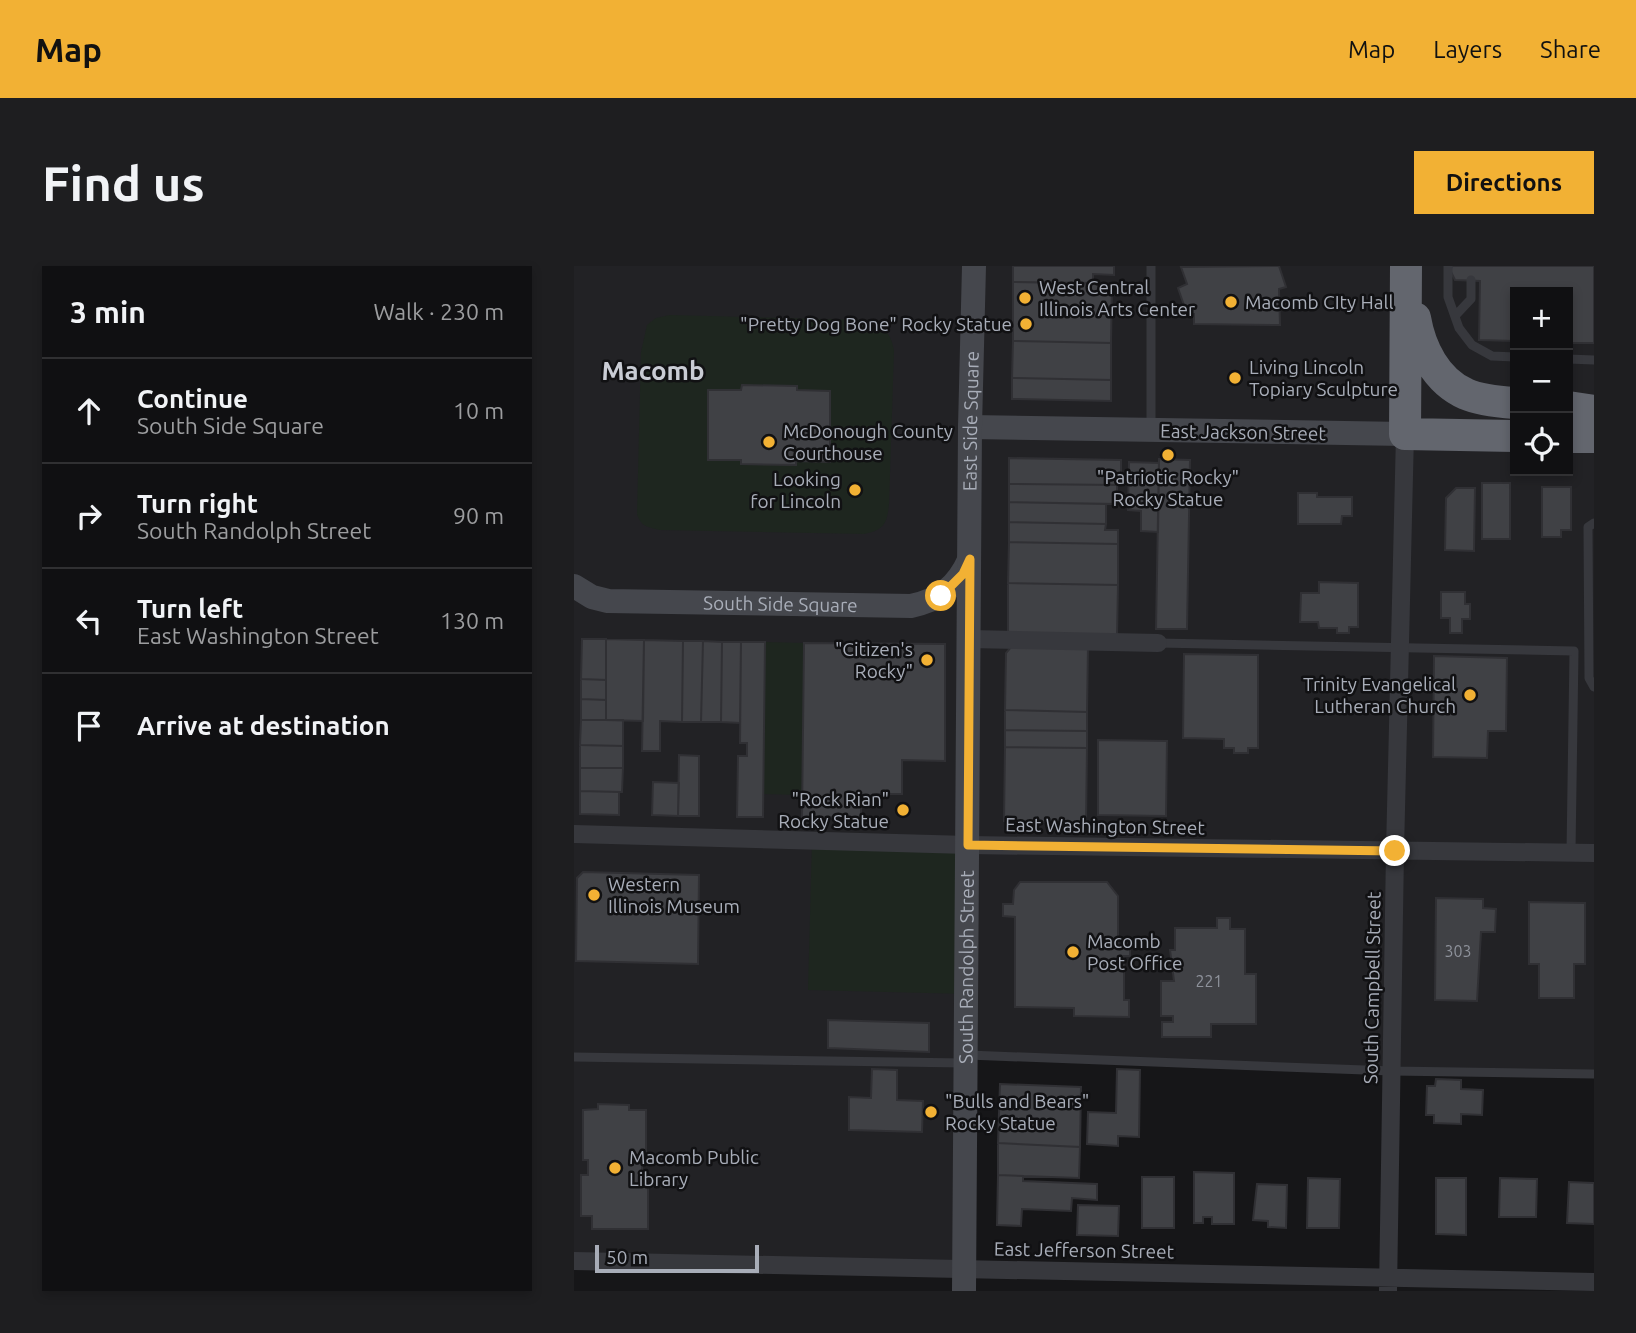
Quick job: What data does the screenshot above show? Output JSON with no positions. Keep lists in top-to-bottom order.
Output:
{
  "streets": {
    "highway": ["East Jackson Street"],
    "street": [
      "East Side Square",
      "South Side Square",
      "East Washington Street",
      "South Randolph Street",
      "South Campbell Street",
      "East Jefferson Street"
    ]
  },
  "crossings": [
    ["East Side Square", "East Jackson Street"],
    ["East Side Square", "South Side Square"],
    ["East Side Square", "South Randolph Street"],
    ["East Jackson Street", "South Campbell Street"],
    ["South Side Square", "South Randolph Street"],
    ["East Washington Street", "South Randolph Street"],
    ["East Washington Street", "South Campbell Street"],
    ["South Randolph Street", "East Jefferson Street"],
    ["South Campbell Street", "East Jefferson Street"]
  ],
  "districts": ["Macomb"],
  "places": [
    "West Central Illinois Arts Center",
    "Macomb CIty Hall",
    "\"Pretty Dog Bone\" Rocky Statue",
    "Living Lincoln Topiary Sculpture",
    "McDonough County Courthouse",
    "\"Patriotic Rocky\" Rocky Statue",
    "Looking for Lincoln",
    "\"Citizen's Rocky\"",
    "Trinity Evangelical Lutheran Church",
    "\"Rock Rian\" Rocky Statue",
    "Western Illinois Museum",
    "Macomb Post Office",
    "\"Bulls and Bears\" Rocky Statue",
    "Macomb Public Library"
  ],
  "house_numbers": ["303", "221"],
  "scale_bar": "50 m",
  "page": {
    "header": "Map",
    "nav": ["Map", "Layers", "Share"],
    "buttons": "Directions",
    "title": "Find us",
    "heading": ["3 min", "Walk · 230 m"],
    "map_buttons": ["+", "−"],
    "list": [
      ["Continue", "South Side Square", "10 m"],
      ["Turn right", "South Randolph Street", "90 m"],
      ["Turn left", "East Washington Street", "130 m"],
      "Arrive at destination"
    ],
    "scale": "50 m"
  }
}
